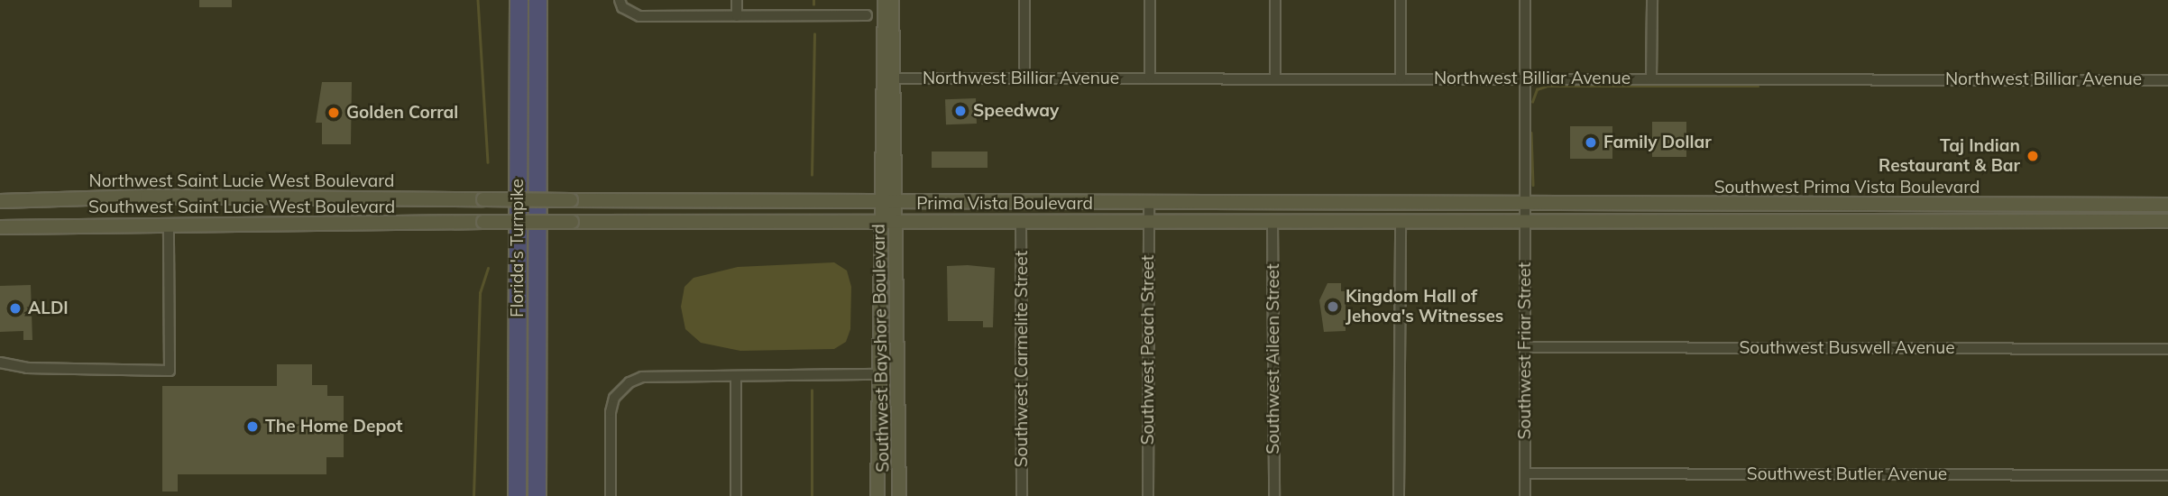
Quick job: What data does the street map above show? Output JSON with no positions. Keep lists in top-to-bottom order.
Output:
{
  "streets": {
    "highway": ["Florida's Turnpike"],
    "main road": [
      "Northwest Saint Lucie West Boulevard",
      "Southwest Prima Vista Boulevard",
      "Prima Vista Boulevard",
      "Southwest Saint Lucie West Boulevard",
      "Southwest Bayshore Boulevard"
    ],
    "street": [
      "Northwest Billiar Avenue",
      "Southwest Buswell Avenue",
      "Southwest Peach Street",
      "Southwest Friar Street",
      "Southwest Carmelite Street",
      "Southwest Aileen Street",
      "Southwest Butler Avenue"
    ]
  },
  "crossings": [
    ["Northwest Billiar Avenue", "Southwest Bayshore Boulevard"],
    ["Northwest Billiar Avenue", "Southwest Friar Street"],
    ["Northwest Saint Lucie West Boulevard", "Prima Vista Boulevard"],
    ["Southwest Prima Vista Boulevard", "Prima Vista Boulevard"],
    ["Southwest Prima Vista Boulevard", "Southwest Friar Street"],
    ["Prima Vista Boulevard", "Southwest Saint Lucie West Boulevard"],
    ["Prima Vista Boulevard", "Southwest Bayshore Boulevard"],
    ["Prima Vista Boulevard", "Southwest Peach Street"],
    ["Prima Vista Boulevard", "Southwest Friar Street"],
    ["Prima Vista Boulevard", "Southwest Carmelite Street"],
    ["Prima Vista Boulevard", "Southwest Aileen Street"],
    ["Southwest Buswell Avenue", "Southwest Friar Street"],
    ["Southwest Friar Street", "Southwest Butler Avenue"]
  ],
  "places": [
    "Speedway",
    "Golden Corral",
    "Family Dollar",
    "Taj Indian Restaurant & Bar",
    "Kingdom Hall of Jehova's Witnesses",
    "ALDI",
    "The Home Depot"
  ]
}
